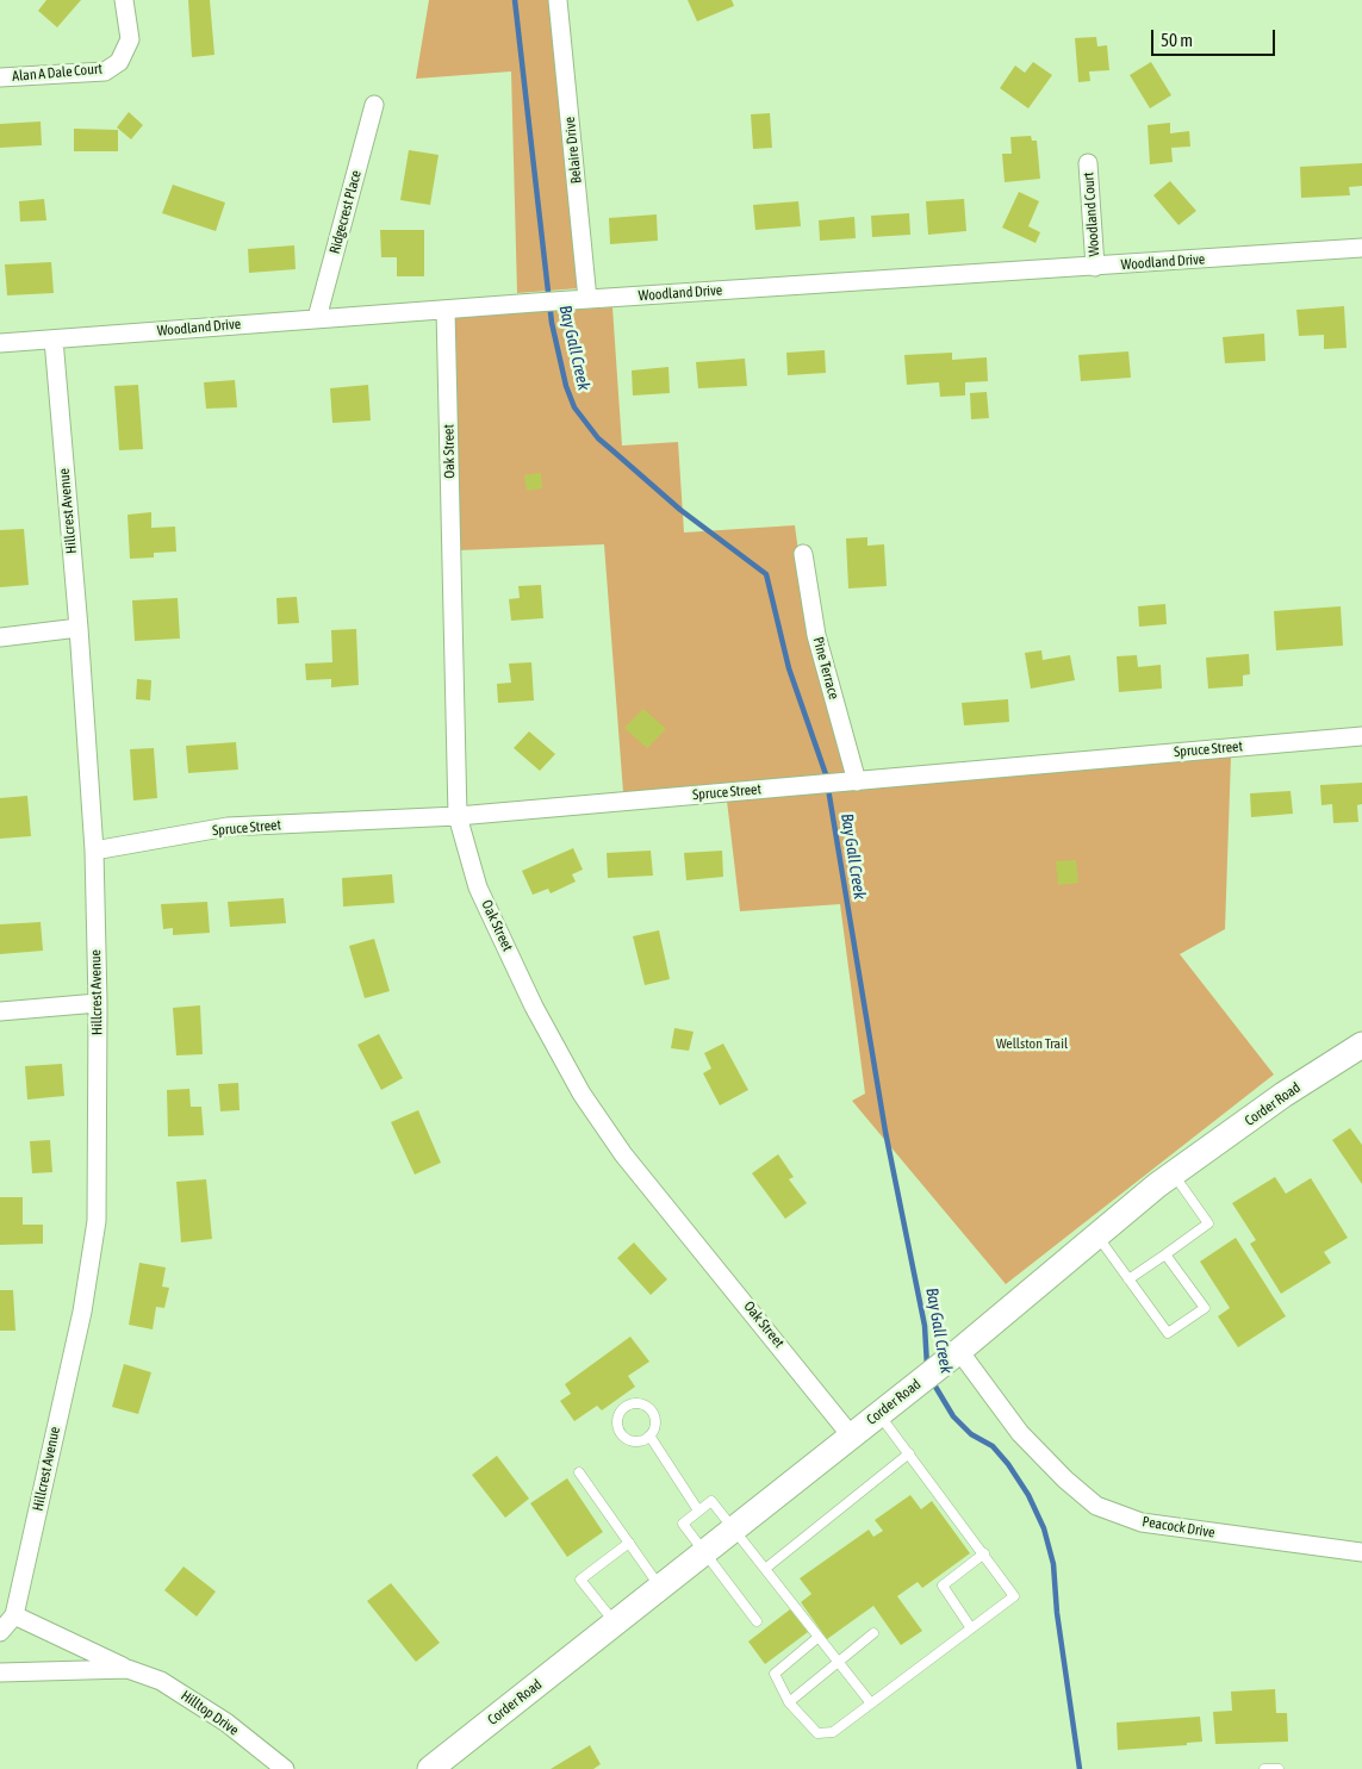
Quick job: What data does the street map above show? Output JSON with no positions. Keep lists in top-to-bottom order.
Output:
{
  "streets": {
    "street": [
      "Alan A Dale Court",
      "Belaire Drive",
      "Ridgecrest Place",
      "Woodland Court",
      "Woodland Drive",
      "Oak Street",
      "Hillcrest Avenue",
      "Pine Terrace",
      "Spruce Street",
      "Corder Road",
      "Peacock Drive",
      "Hilltop Drive"
    ]
  },
  "crossings": [
    ["Belaire Drive", "Woodland Drive"],
    ["Ridgecrest Place", "Woodland Drive"],
    ["Woodland Court", "Woodland Drive"],
    ["Woodland Drive", "Oak Street"],
    ["Woodland Drive", "Hillcrest Avenue"],
    ["Oak Street", "Spruce Street"],
    ["Oak Street", "Corder Road"],
    ["Hillcrest Avenue", "Spruce Street"],
    ["Hillcrest Avenue", "Hilltop Drive"],
    ["Pine Terrace", "Spruce Street"],
    ["Corder Road", "Peacock Drive"]
  ],
  "water": ["Bay Gall Creek"],
  "parks": ["Wellston Trail"],
  "scale_bar": "50 m"
}
